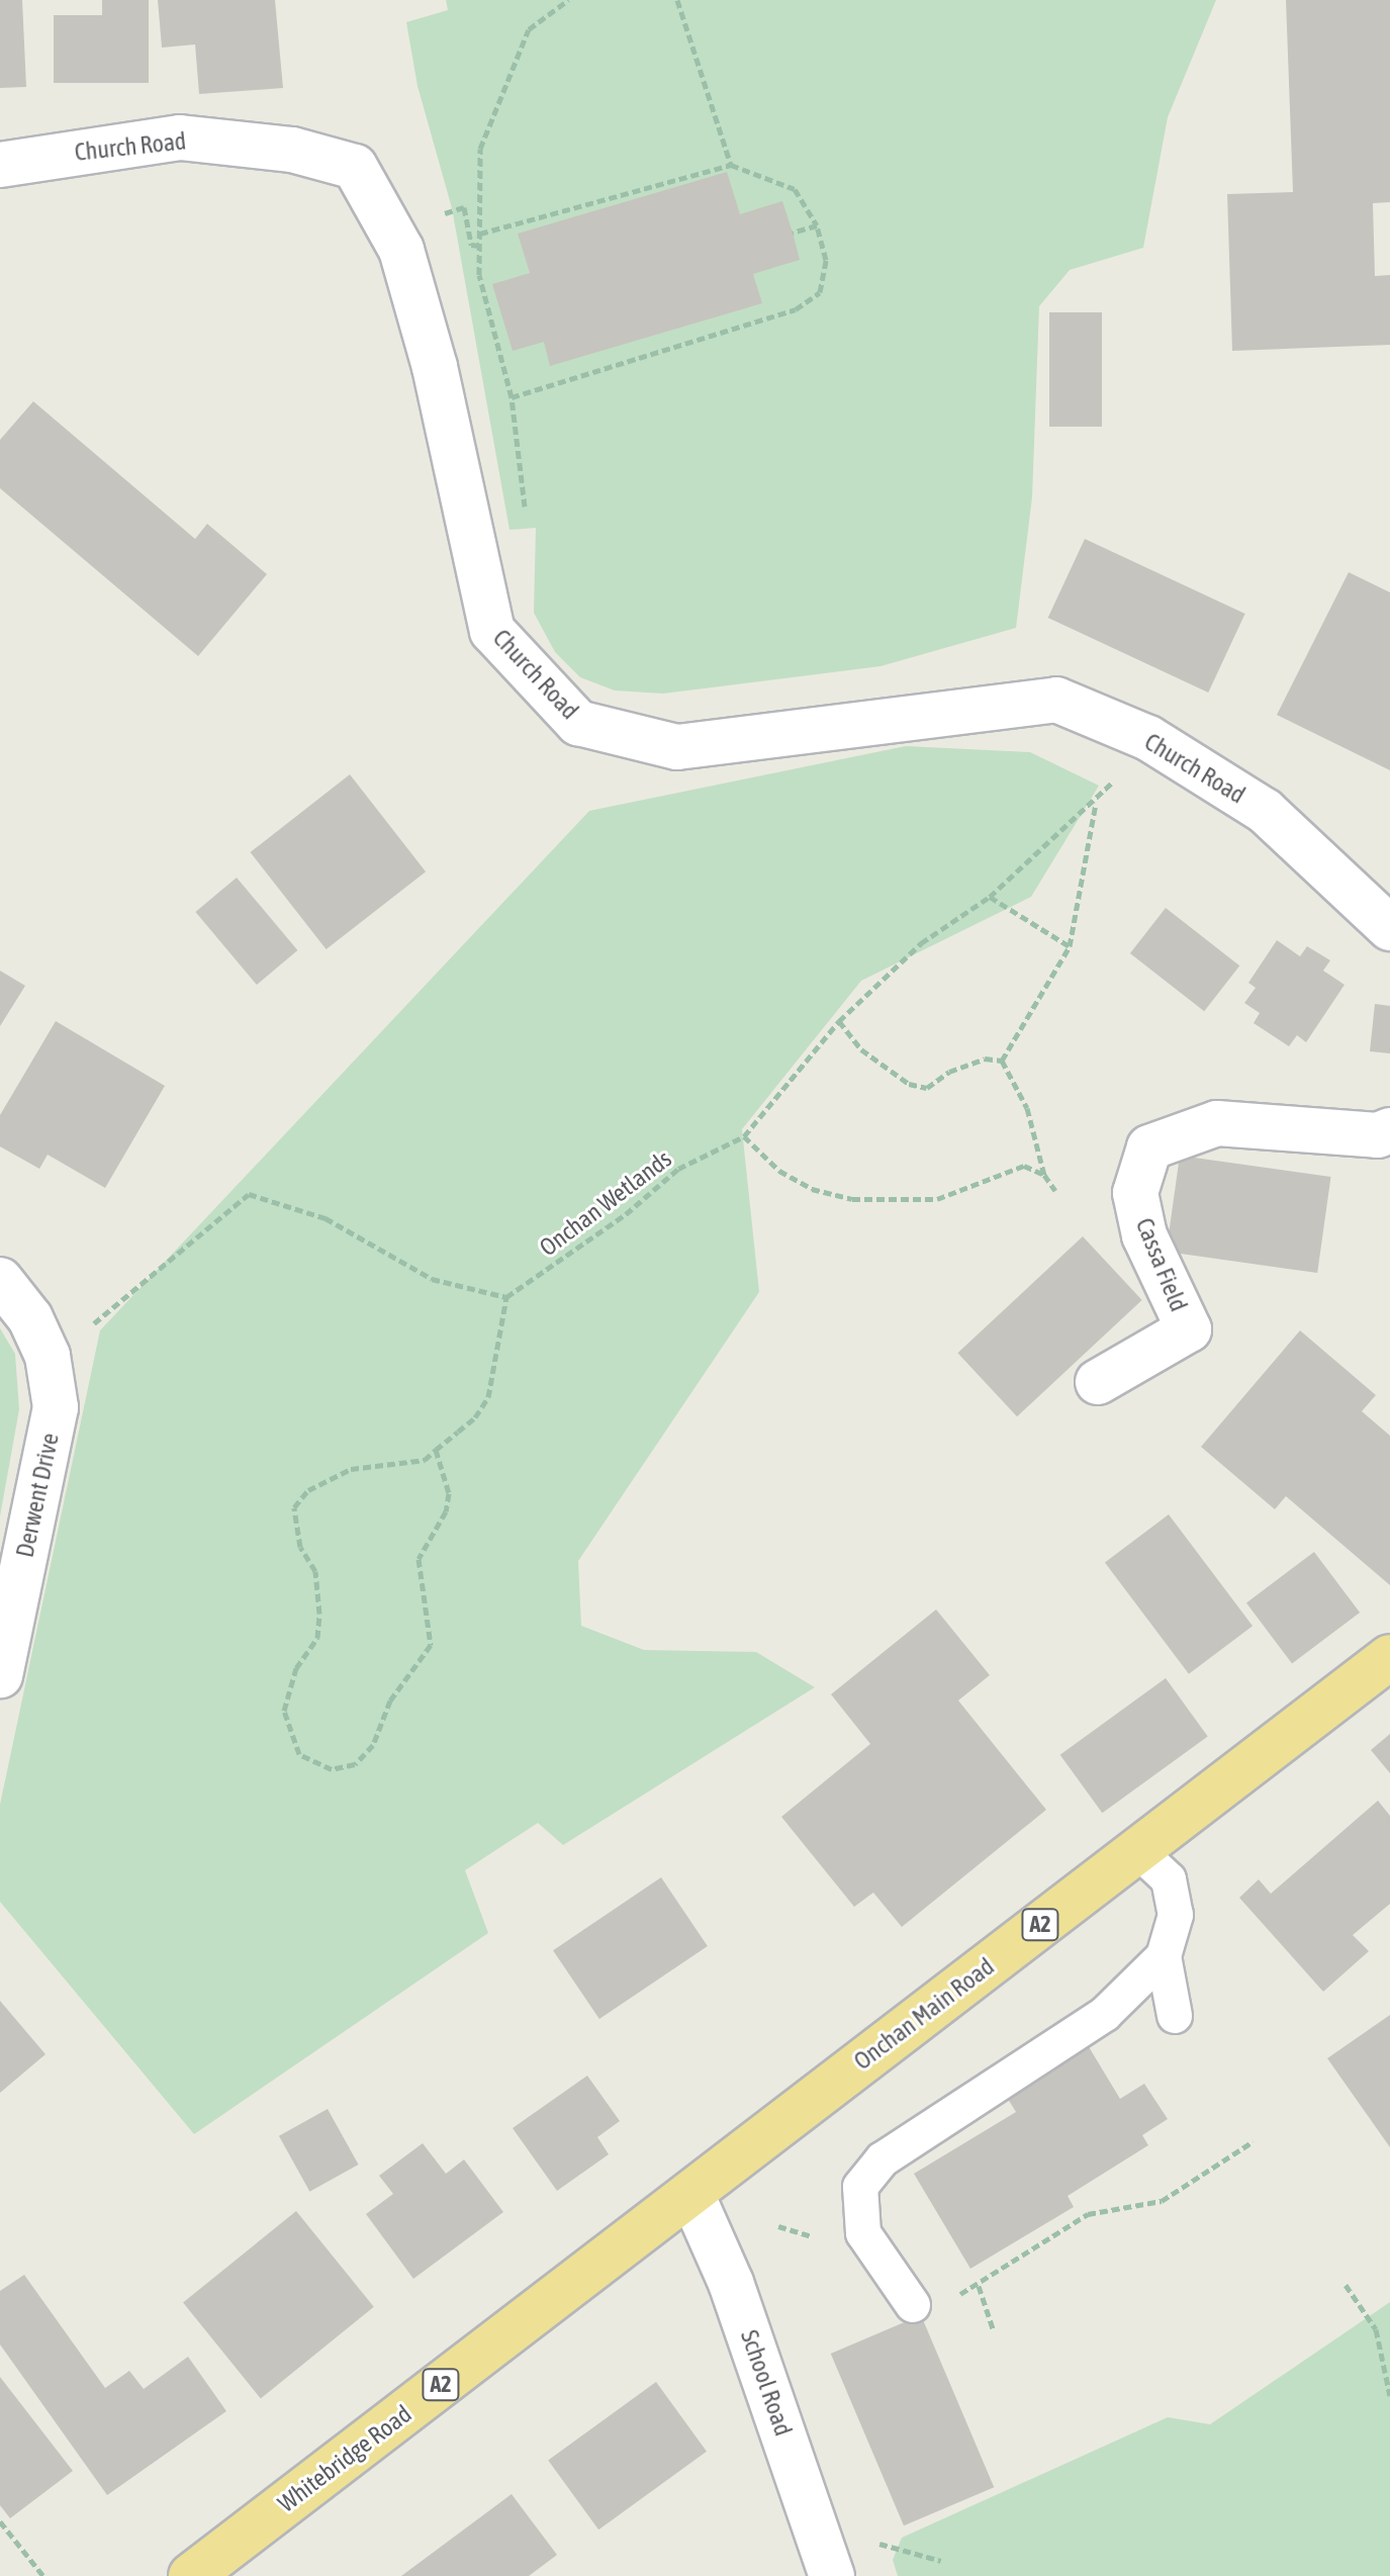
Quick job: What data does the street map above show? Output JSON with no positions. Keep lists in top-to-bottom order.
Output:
{
  "streets": {
    "highway": ["A2", "Onchan Main Road", "Whitebridge Road"],
    "main road": [
      "Church Road",
      "Cassa Field",
      "Derwent Drive",
      "School Road"
    ],
    "path": ["Onchan Wetlands"]
  },
  "crossings": [
    ["Church Road", "Onchan Wetlands"],
    ["Onchan Main Road", "School Road"],
    ["Onchan Main Road", "Whitebridge Road"],
    ["School Road", "Whitebridge Road"]
  ]
}
